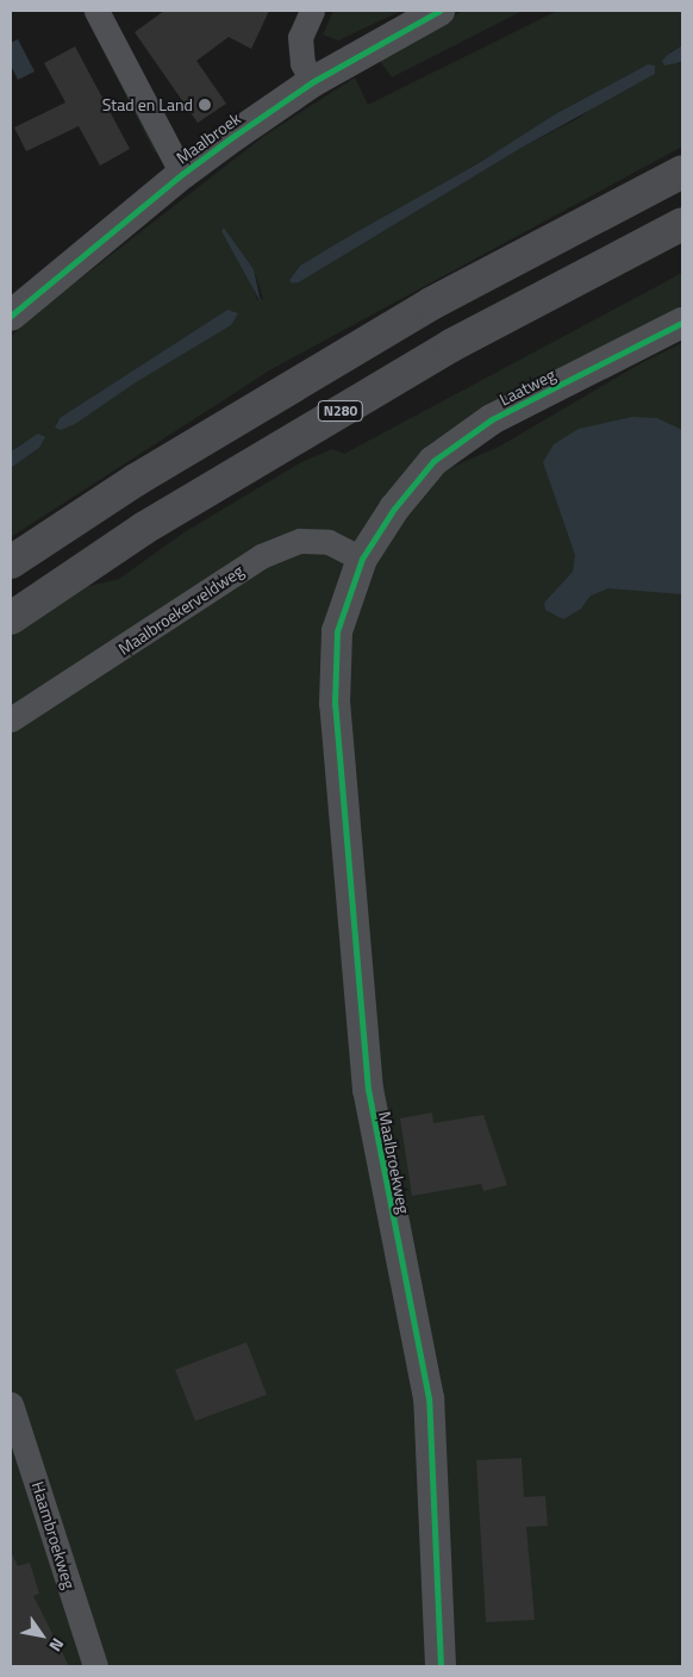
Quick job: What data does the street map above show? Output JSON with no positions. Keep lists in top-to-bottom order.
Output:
{
  "streets": {
    "highway": ["N280"],
    "street": [
      "Maalbroek",
      "Laatweg",
      "Maalbroekerveldweg",
      "Maalbroekweg",
      "Haambroekweg"
    ]
  },
  "crossings": [
    ["Laatweg", "Maalbroekerveldweg"],
    ["Laatweg", "Maalbroekweg"],
    ["Maalbroekerveldweg", "Maalbroekweg"]
  ],
  "places": ["Stad en Land"],
  "north": "bottom right"
}
